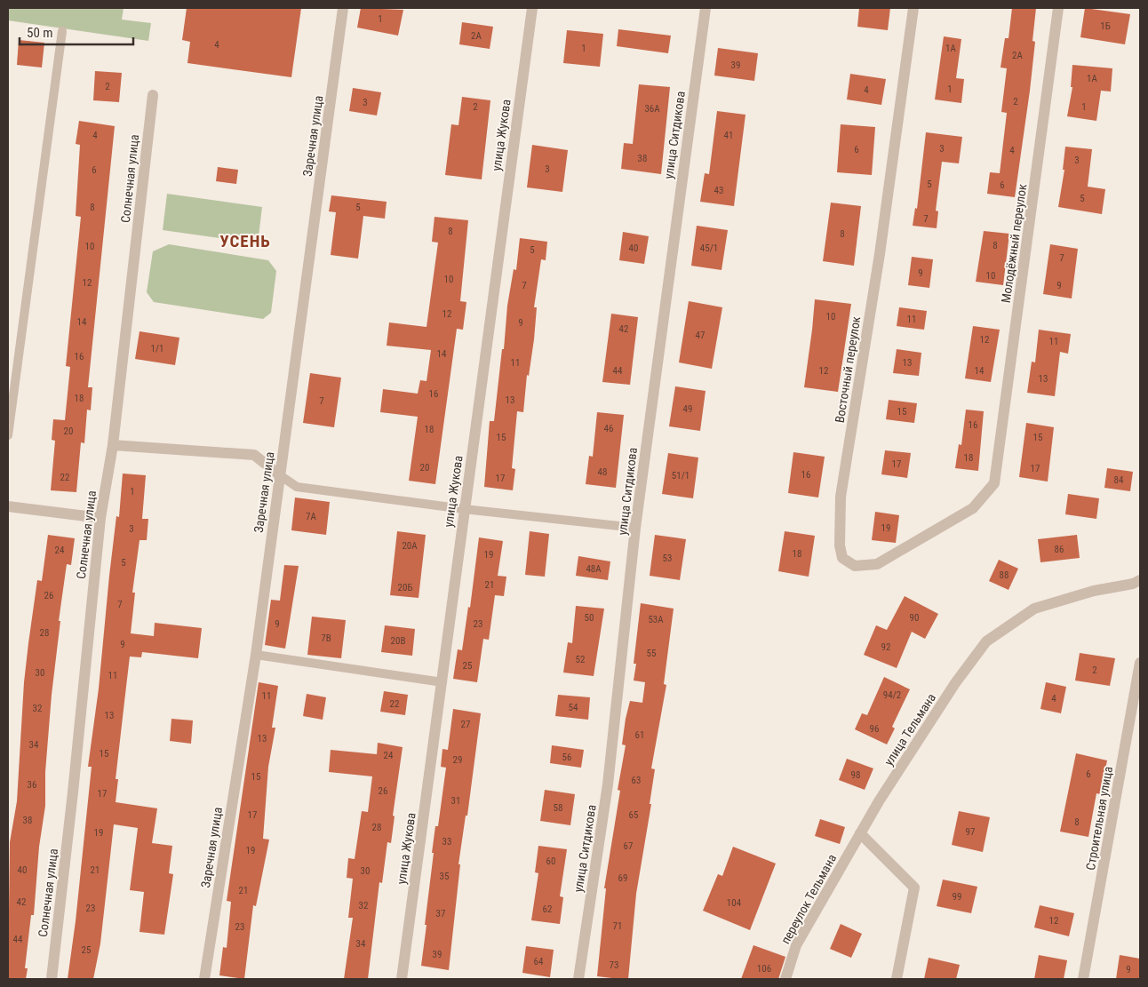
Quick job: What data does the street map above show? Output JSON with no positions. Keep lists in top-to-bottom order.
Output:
{
  "streets": {
    "street": [
      "улица Жукова",
      "улица Ситдикова",
      "Заречная улица",
      "Солнечная улица",
      "Молодёжный переулок",
      "Восточный переулок",
      "улица Тельмана",
      "Строительная улица",
      "переулок Тельмана"
    ]
  },
  "crossings": [
    ["Молодёжный переулок", "Восточный переулок"],
    ["улица Тельмана", "переулок Тельмана"]
  ],
  "districts": ["УСЕНЬ"],
  "house_numbers": [
    "1",
    "1Б",
    "2А",
    "4",
    "1",
    "1А",
    "2А",
    "39",
    "1А",
    "2",
    "1",
    "4",
    "2",
    "3",
    "2",
    "1",
    "36А",
    "4",
    "41",
    "3",
    "6",
    "4",
    "38",
    "3",
    "3",
    "6",
    "5",
    "6",
    "43",
    "5",
    "8",
    "5",
    "7",
    "8",
    "8",
    "8",
    "10",
    "40",
    "45/1",
    "5",
    "7",
    "9",
    "10",
    "10",
    "12",
    "7",
    "9",
    "12",
    "10",
    "11",
    "14",
    "9",
    "42",
    "47",
    "12",
    "11",
    "1/1",
    "14",
    "16",
    "11",
    "13",
    "44",
    "12",
    "14",
    "13",
    "16",
    "18",
    "13",
    "7",
    "49",
    "15",
    "16",
    "46",
    "18",
    "20",
    "15",
    "15",
    "18",
    "17",
    "20",
    "17",
    "48",
    "16",
    "51/1",
    "22",
    "17",
    "84",
    "1",
    "7А",
    "19",
    "3",
    "20А",
    "86",
    "24",
    "18",
    "19",
    "53",
    "5",
    "48А",
    "88",
    "21",
    "20Б",
    "26",
    "7",
    "50",
    "90",
    "53А",
    "9",
    "23",
    "28",
    "7В",
    "20В",
    "9",
    "92",
    "55",
    "52",
    "25",
    "2",
    "30",
    "11",
    "94/2",
    "11",
    "4",
    "22",
    "54",
    "32",
    "13",
    "27",
    "96",
    "61",
    "13",
    "34",
    "15",
    "24",
    "56",
    "29",
    "6",
    "98",
    "15",
    "63",
    "36",
    "26",
    "17",
    "31",
    "58",
    "17",
    "65",
    "38",
    "8",
    "28",
    "97",
    "19",
    "33",
    "67",
    "19",
    "60",
    "40",
    "21",
    "30",
    "35",
    "69",
    "21",
    "99",
    "42",
    "104",
    "32",
    "23",
    "62",
    "37",
    "12",
    "71",
    "23",
    "44",
    "34",
    "25",
    "39",
    "64",
    "73",
    "106",
    "9"
  ],
  "scale_bar": "50 m"
}
